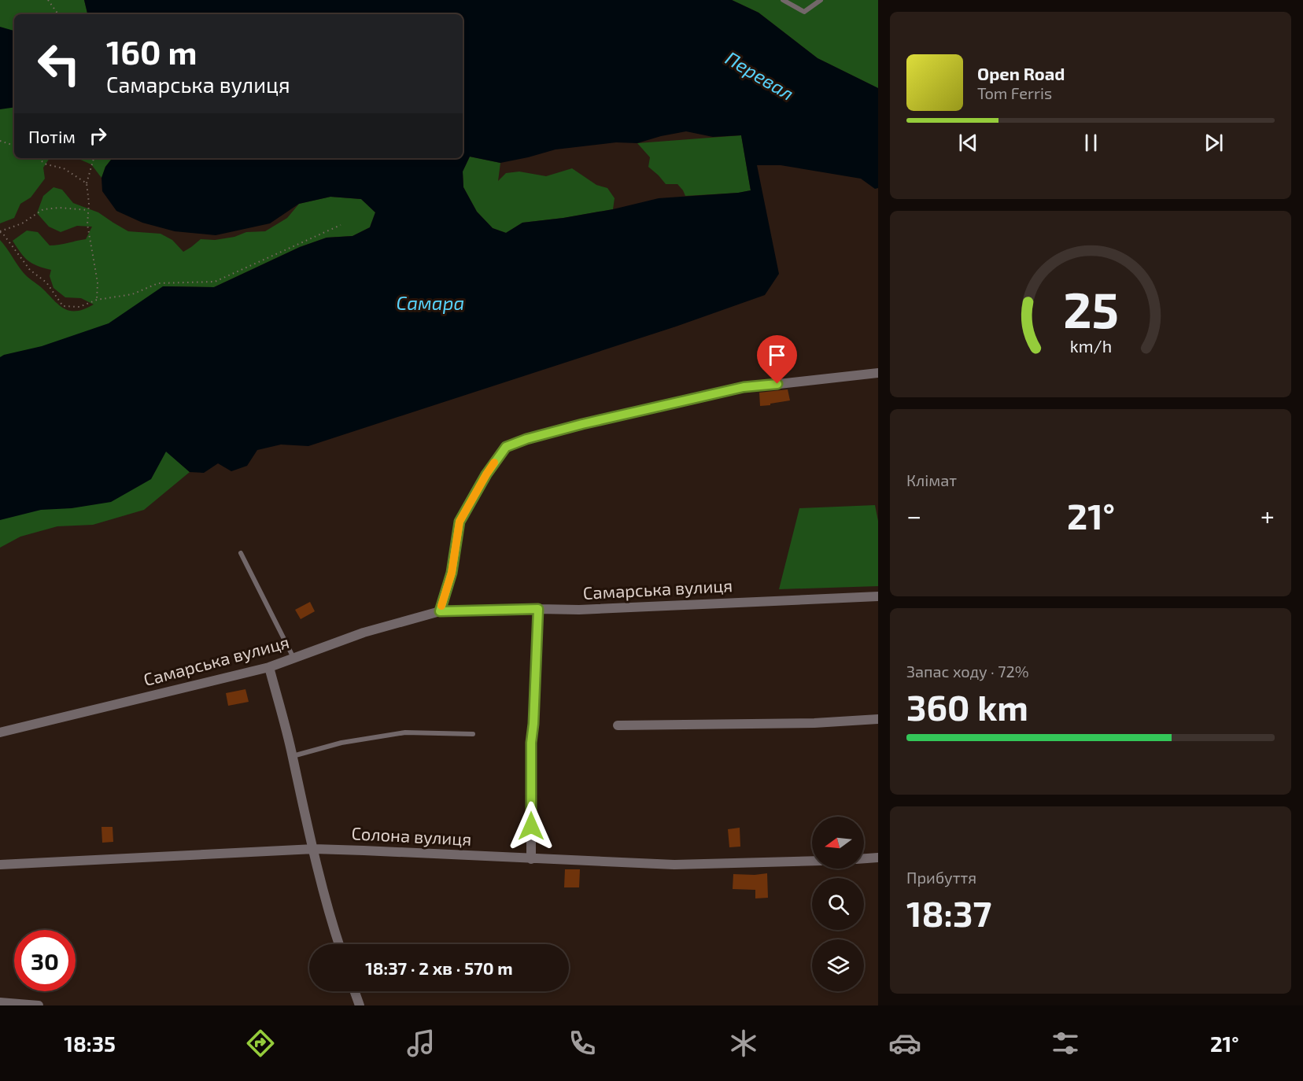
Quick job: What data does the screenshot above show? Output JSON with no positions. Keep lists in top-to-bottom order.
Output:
{
  "streets": {
    "street": ["Самарська вулиця", "Солона вулиця"]
  },
  "water": ["Перевал", "Самара"],
  "north": "left",
  "page": {
    "turn": ["160 m", "Самарська вулиця"],
    "song": ["Open Road", "Tom Ferris"],
    "then": "Потім",
    "tile": [
      "Клімат",
      ["Запас ходу · 72%", "360 km"],
      ["Прибуття", "18:37"]
    ],
    "heat": ["−", "21°", "+"],
    "limit": "30",
    "trip": "18:37 · 2 хв · 570 m",
    "tabs": ["18:35", "21°"],
    "gauge": ["25", "km/h"]
  }
}
